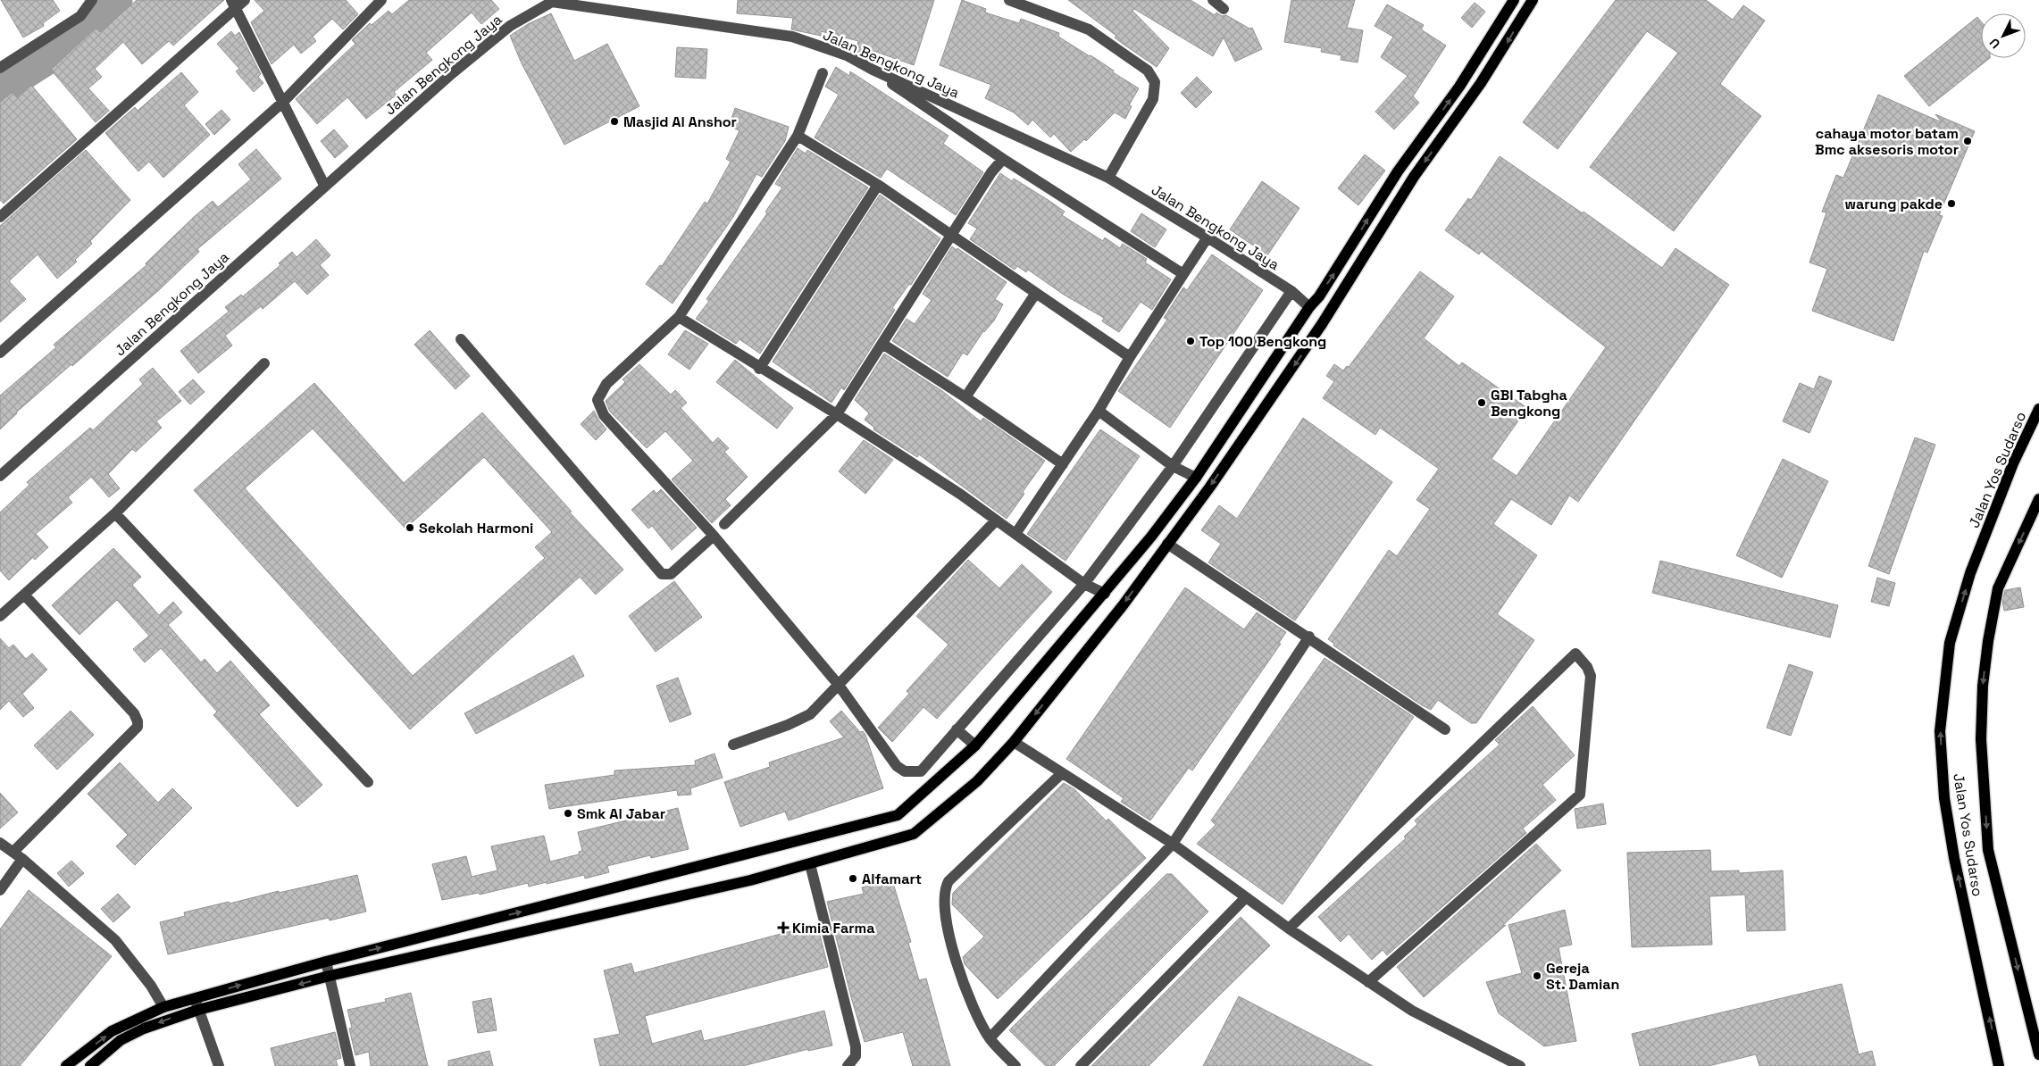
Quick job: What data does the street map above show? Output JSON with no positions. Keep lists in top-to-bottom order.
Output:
{
  "streets": {
    "main road": ["Jalan Yos Sudarso"],
    "street": ["Jalan Bengkong Jaya"]
  },
  "places": {
    "other": [
      "Masjid Al Anshor",
      "cahaya motor batam Bmc aksesoris motor",
      "warung pakde",
      "Top 100 Bengkong",
      "GBI Tabgha Bengkong",
      "Sekolah Harmoni",
      "Smk Al Jabar",
      "Alfamart",
      "Gereja St. Damian"
    ],
    "health": ["Kimia Farma"]
  },
  "north": "bottom left"
}
